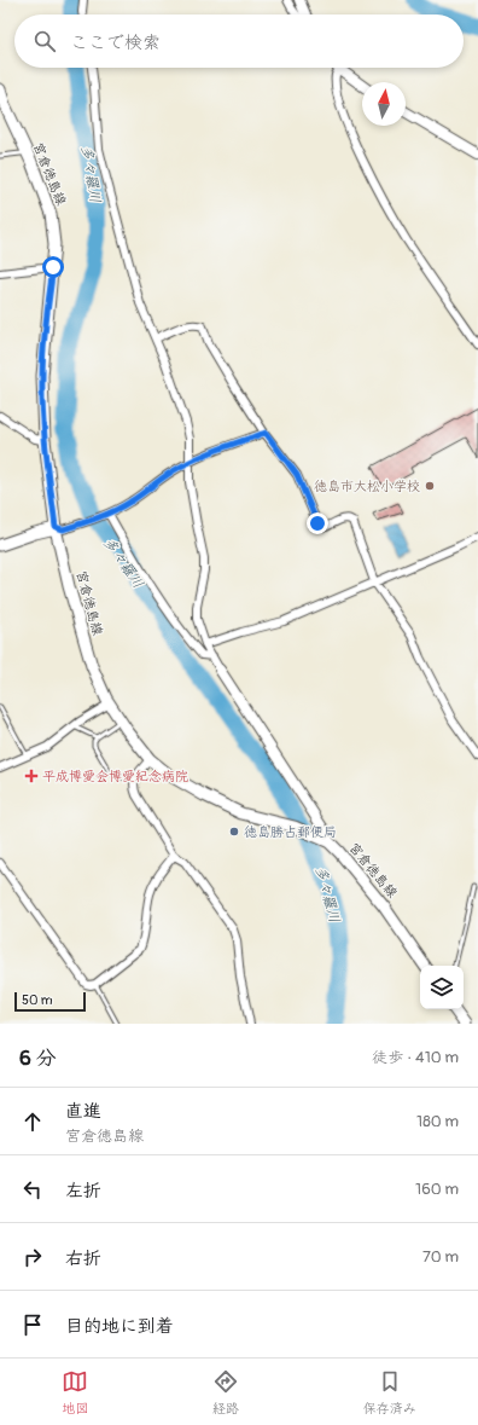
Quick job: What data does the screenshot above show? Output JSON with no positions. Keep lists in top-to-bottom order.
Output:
{
  "streets": {
    "main road": ["宮倉徳島線"]
  },
  "water": ["多々羅川"],
  "places": {
    "other": ["徳島市大松小学校", "徳島勝占郵便局"],
    "health": ["平成博愛会博愛紀念病院"]
  },
  "scale_bar": "50 m",
  "north": "top",
  "page": {
    "search": "ここで検索",
    "scale": "50 m",
    "heading": ["6 分", "徒歩 · 410 m"],
    "list": [
      ["直進", "宮倉徳島線", "180 m"],
      ["左折", "160 m"],
      ["右折", "70 m"],
      "目的地に到着"
    ],
    "nav": ["地図", "経路", "保存済み"]
  }
}
